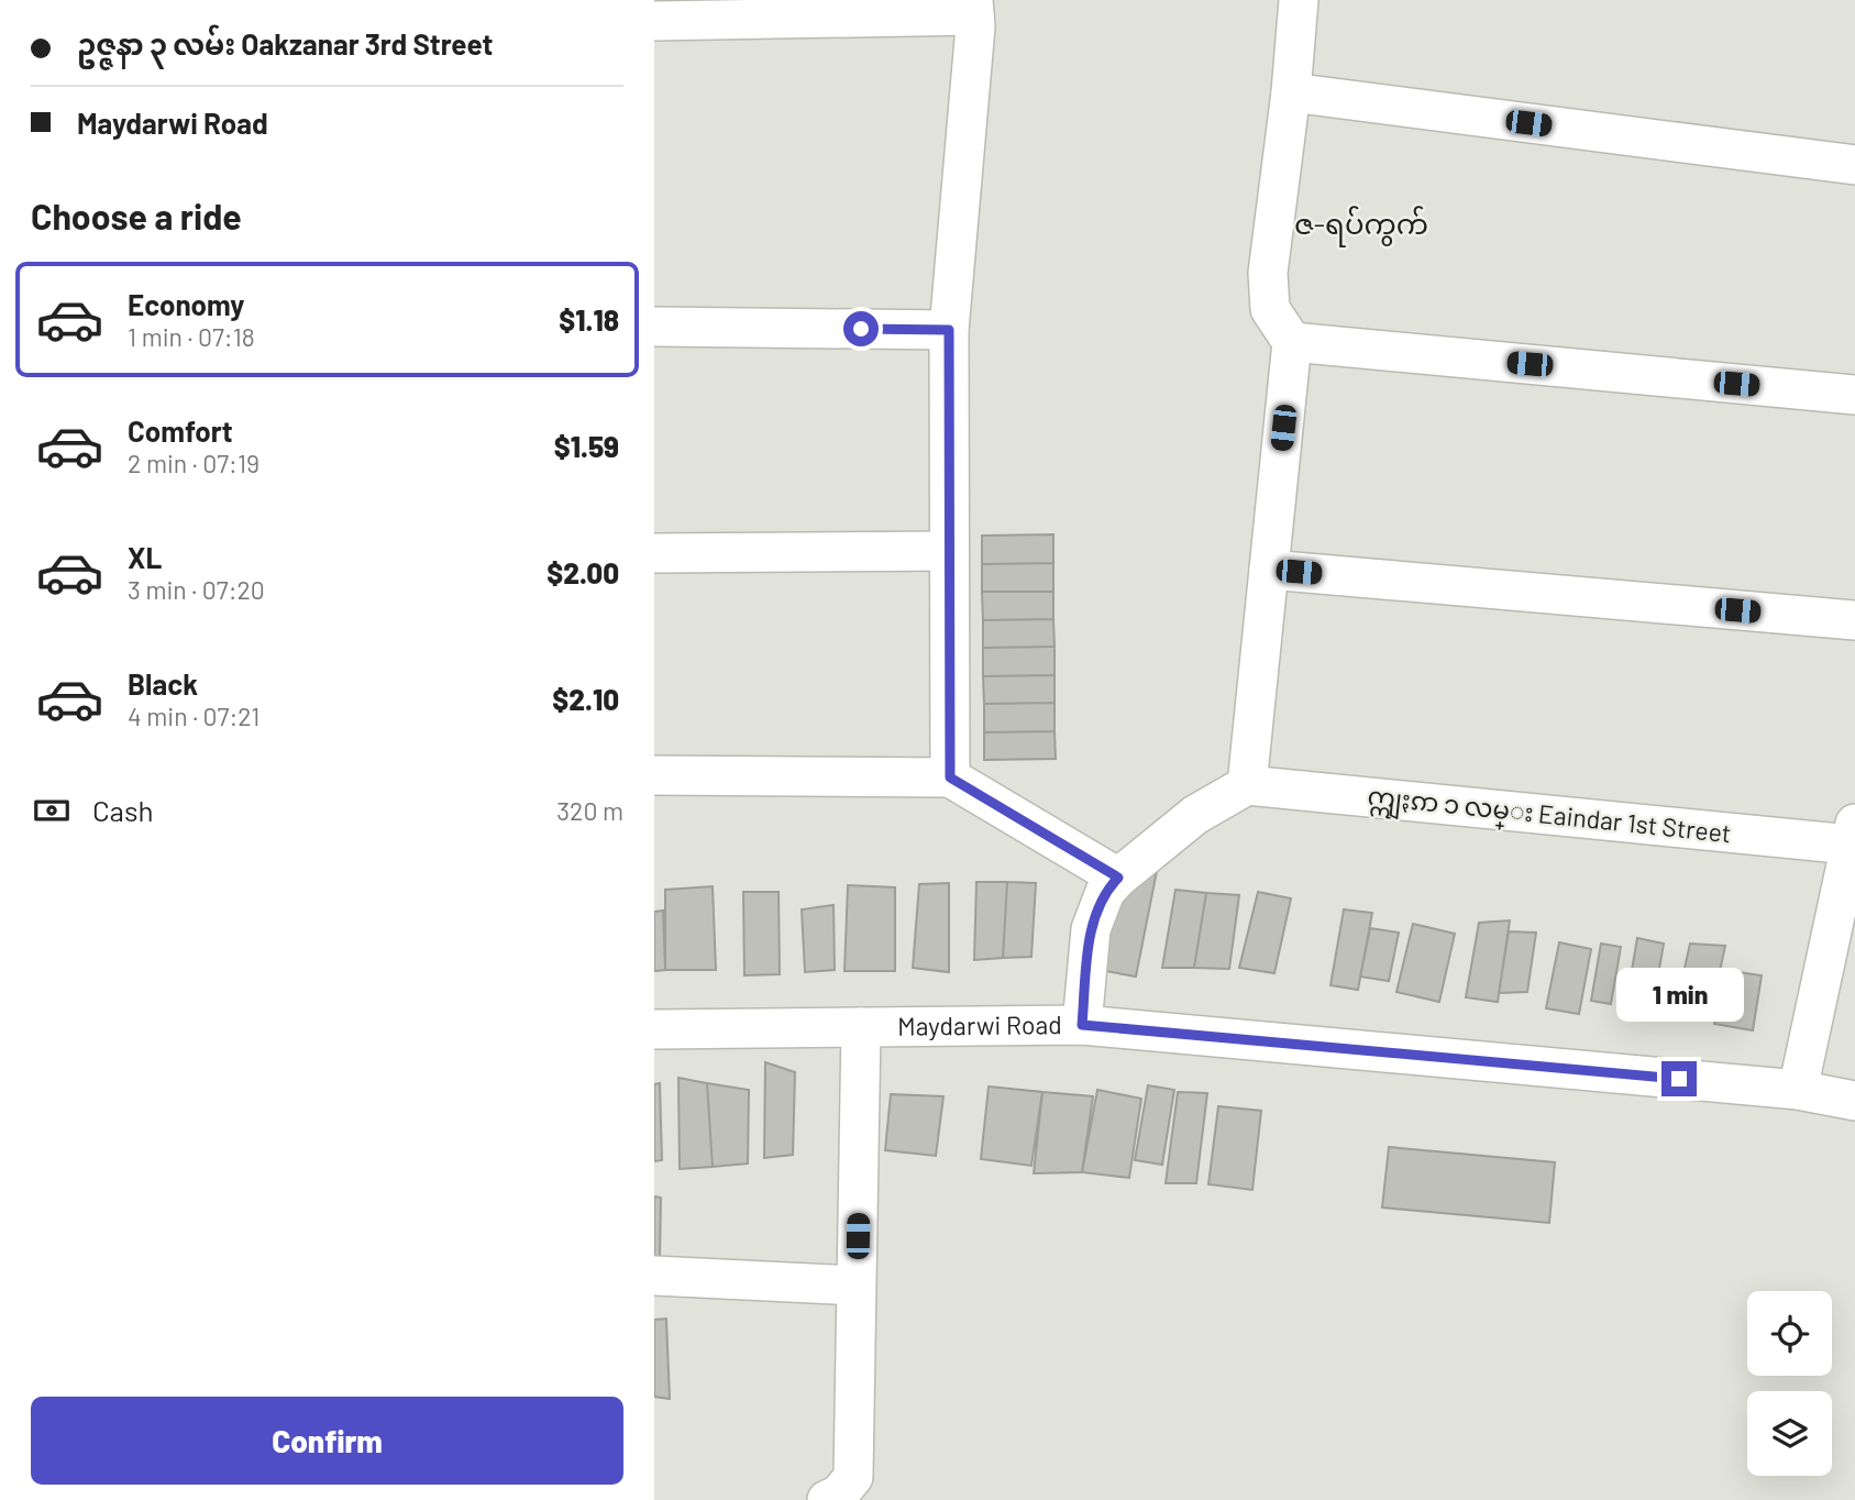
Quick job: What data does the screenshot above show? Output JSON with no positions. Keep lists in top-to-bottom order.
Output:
{
  "streets": {
    "street": ["ဣျႏၵာ ၁ လမ္း Eaindar 1st Street", "Maydarwi Road"]
  },
  "districts": ["ဇ-ရပ်ကွက်"],
  "page": {
    "banner": ["ဥဇ္ဇနာ ၃ လမ်း Oakzanar 3rd Street", "Maydarwi Road"],
    "heading": "Choose a ride",
    "list": [
      {
        "name": "Economy",
        "note": "1 min · 07:18",
        "value": "$1.18"
      },
      {
        "name": "Comfort",
        "note": "2 min · 07:19",
        "value": "$1.59"
      },
      {
        "name": "XL",
        "note": "3 min · 07:20",
        "value": "$2.00"
      },
      {
        "name": "Black",
        "note": "4 min · 07:21",
        "value": "$2.10"
      }
    ],
    "pay": ["Cash", "320 m"],
    "bubble": "1 min",
    "buttons": "Confirm"
  }
}
